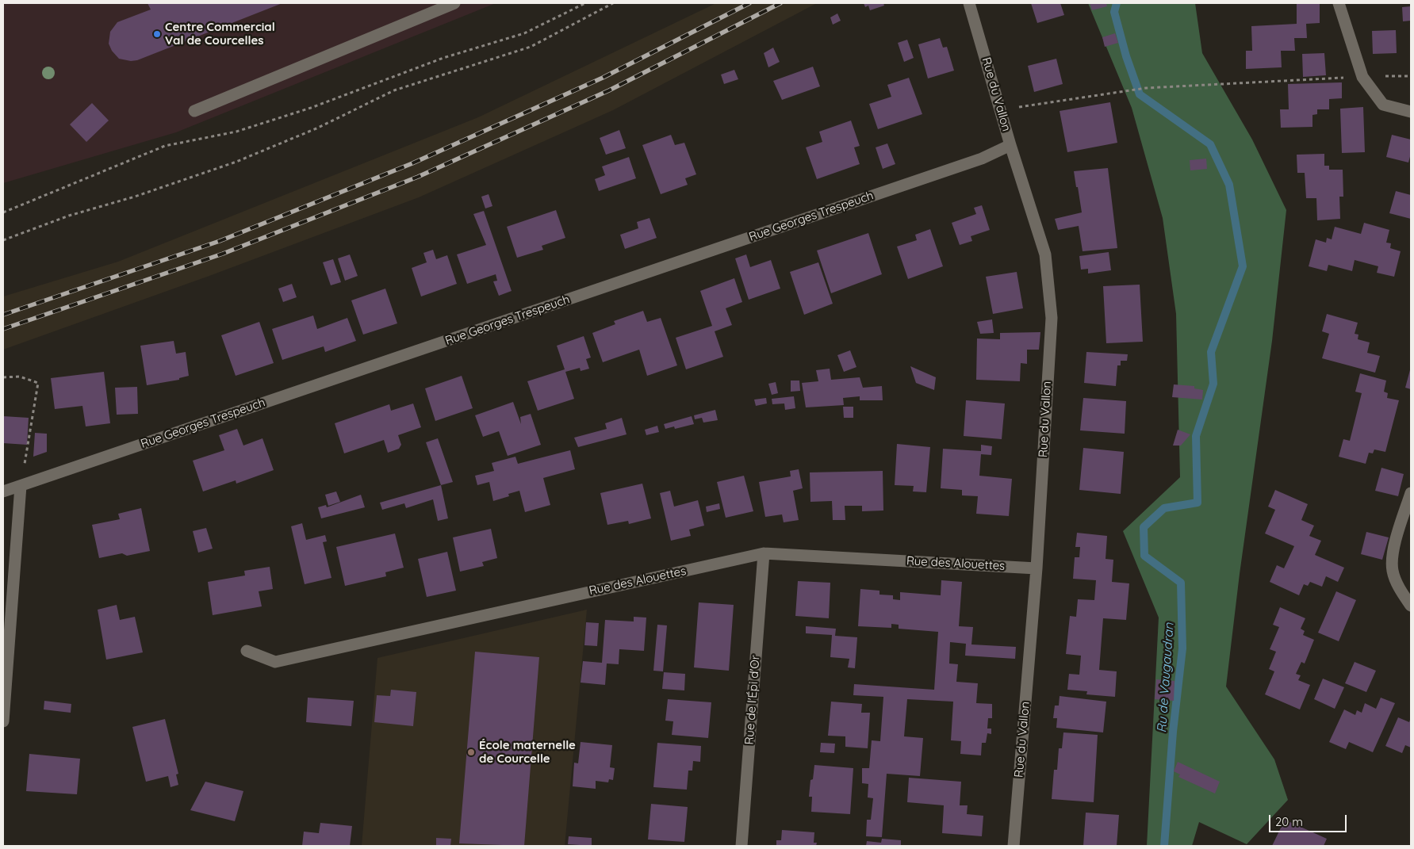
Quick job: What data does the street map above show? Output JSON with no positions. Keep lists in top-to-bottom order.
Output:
{
  "streets": {
    "street": [
      "Rue du Vallon",
      "Rue Georges Trespeuch",
      "Rue des Alouettes",
      "Rue de l'Épi d'Or"
    ]
  },
  "crossings": [
    ["Rue du Vallon", "Rue Georges Trespeuch"],
    ["Rue du Vallon", "Rue des Alouettes"],
    ["Rue des Alouettes", "Rue de l'Épi d'Or"]
  ],
  "water": ["Ru de Vaugaudran"],
  "places": ["Centre Commercial Val de Courcelles", "École maternelle de Courcelle"],
  "scale_bar": "20 m"
}
